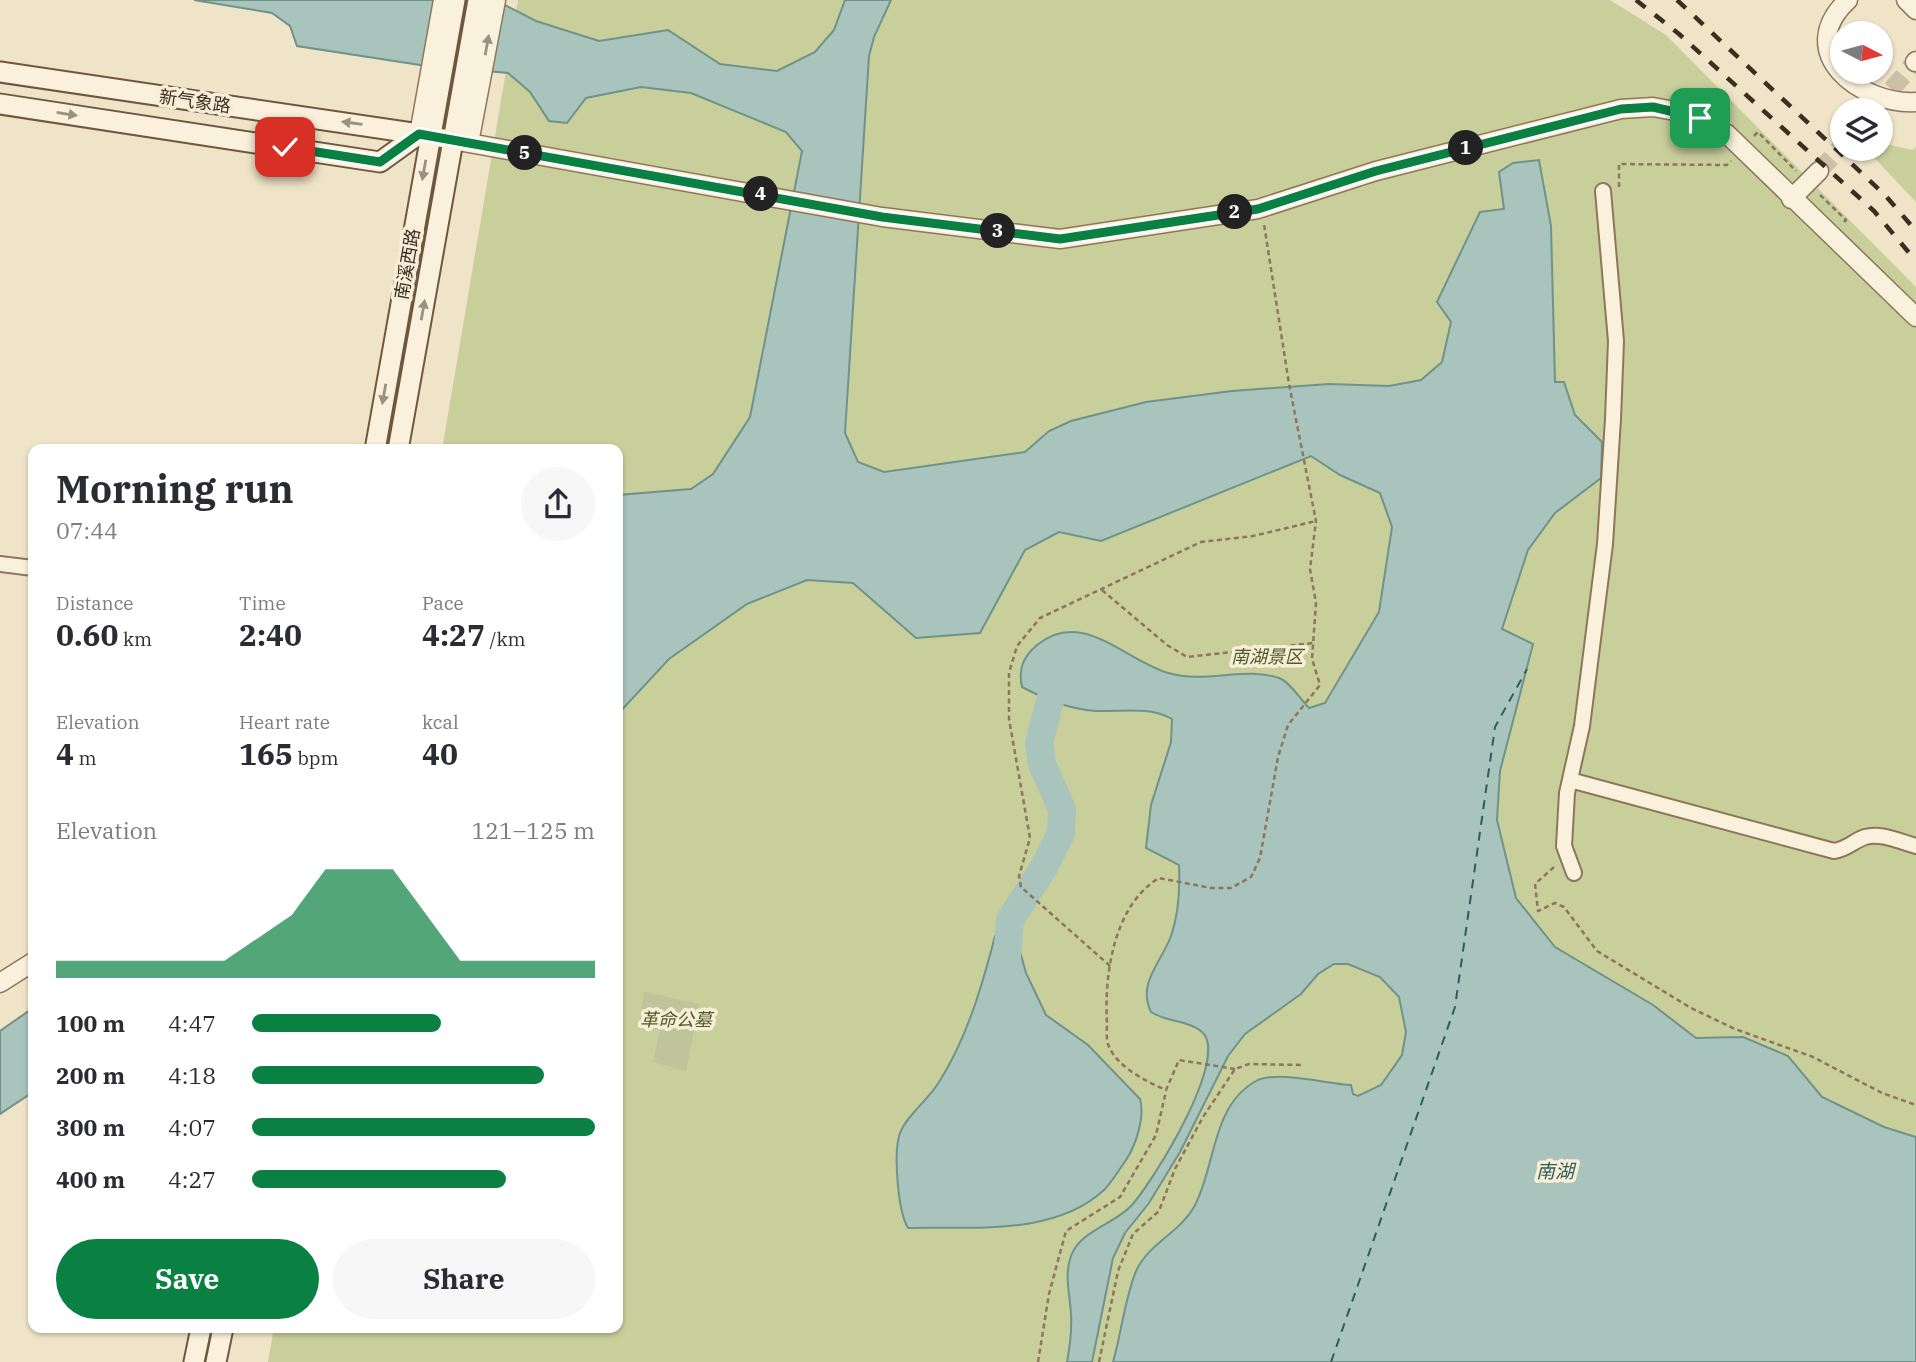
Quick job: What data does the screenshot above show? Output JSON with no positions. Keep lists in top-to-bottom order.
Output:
{
  "streets": {
    "main road": ["新气象路", "南溪西路"]
  },
  "crossings": [
    ["新气象路", "南溪西路"]
  ],
  "water": ["南湖"],
  "parks": ["南湖景区", "革命公墓"],
  "north": "right",
  "page": {
    "pins": [
      "1",
      "5",
      "4",
      "2",
      "3"
    ],
    "heading": ["Morning run", "07:44"],
    "stats": [
      ["Distance", "0.60 km"],
      ["Time", "2:40"],
      ["Pace", "4:27 /km"],
      ["Elevation", "4 m"],
      ["Heart rate", "165 bpm"],
      ["kcal", "40"]
    ],
    "chart": ["Elevation", "121–125 m"],
    "list": [
      {
        "name": "100 m",
        "note": "4:47"
      },
      {
        "name": "200 m",
        "note": "4:18"
      },
      {
        "name": "300 m",
        "note": "4:07"
      },
      {
        "name": "400 m",
        "note": "4:27"
      }
    ],
    "buttons": ["Save", "Share"]
  }
}
